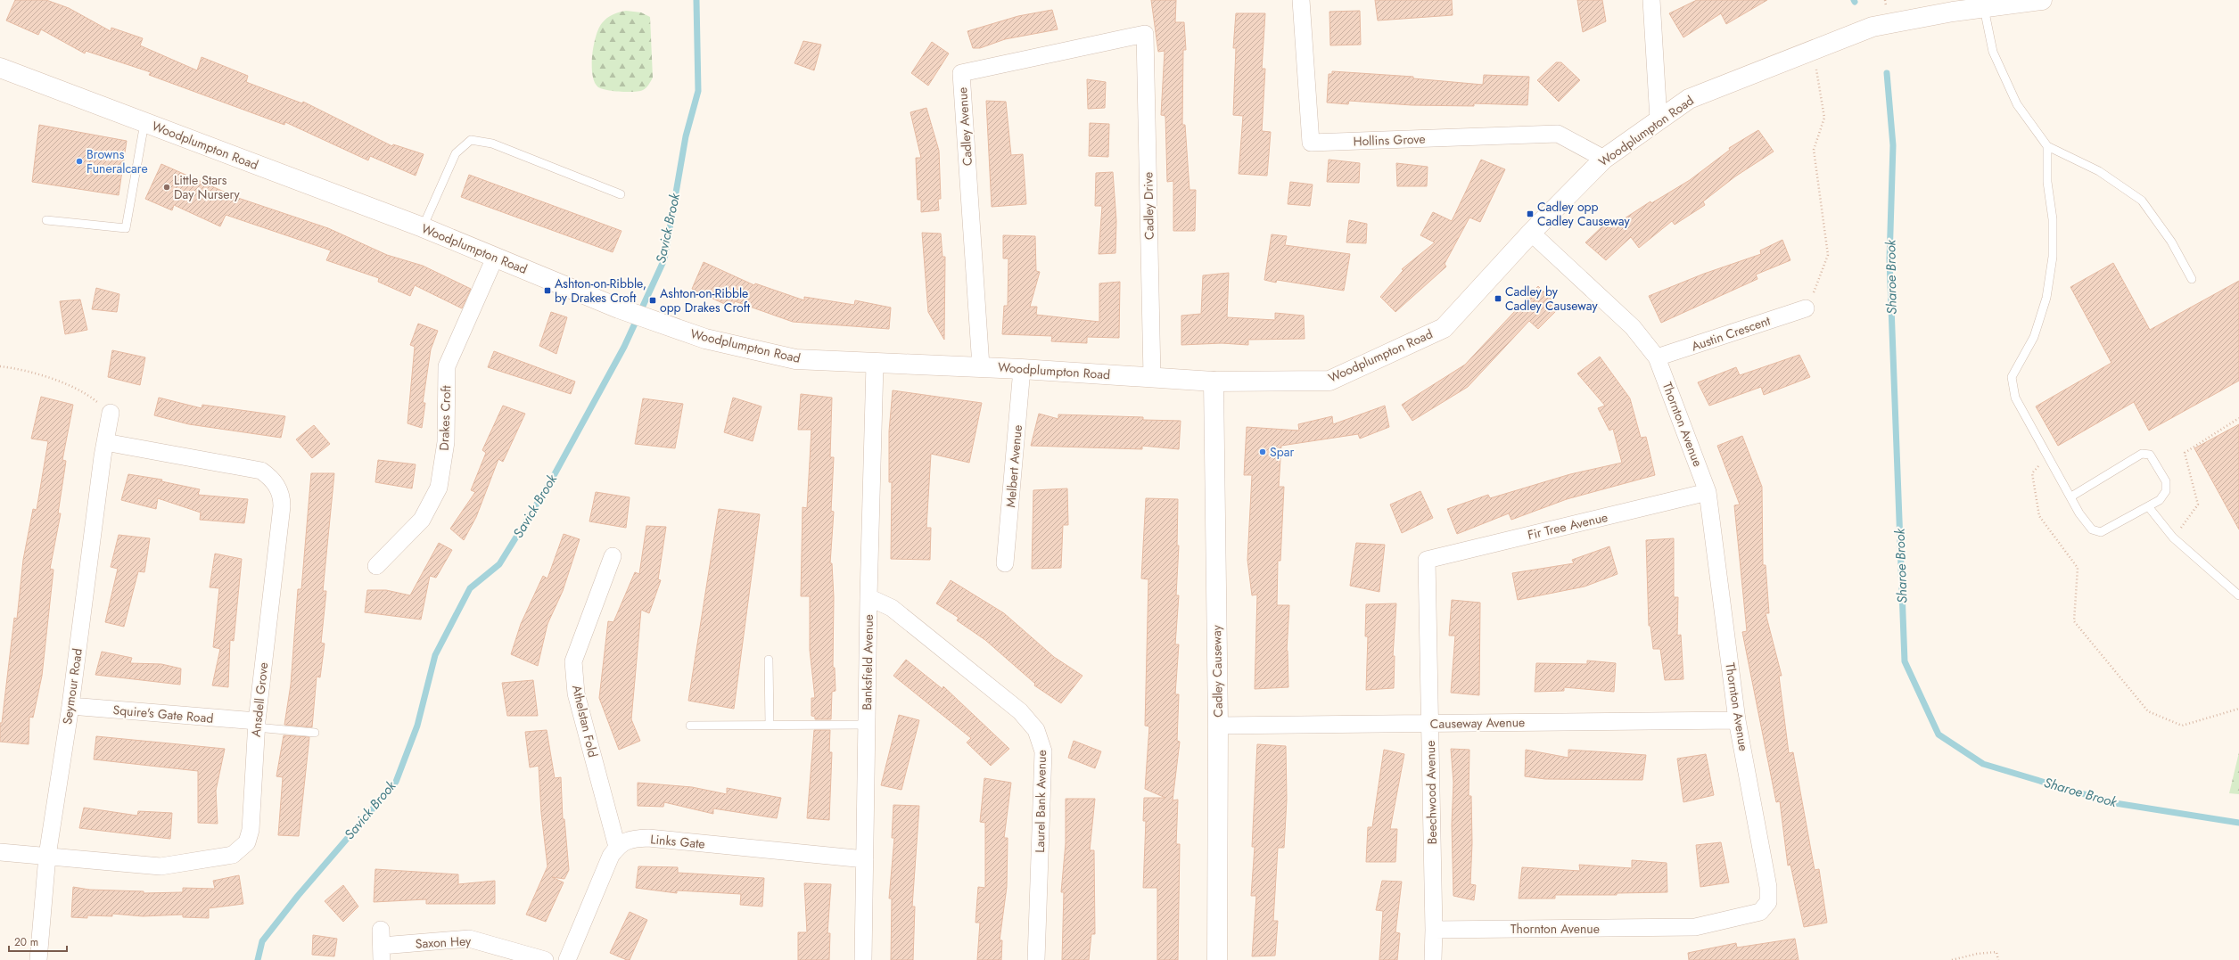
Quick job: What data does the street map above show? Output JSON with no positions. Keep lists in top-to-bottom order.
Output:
{
  "streets": {
    "main road": ["Woodplumpton Road", "Cadley Causeway"],
    "street": [
      "Cadley Avenue",
      "Hollins Grove",
      "Cadley Drive",
      "Austin Crescent",
      "Drakes Croft",
      "Thornton Avenue",
      "Melbert Avenue",
      "Fir Tree Avenue",
      "Banksfield Avenue",
      "Seymour Road",
      "Ansdell Grove",
      "Squire's Gate Road",
      "Athelstan Fold",
      "Causeway Avenue",
      "Beechwood Avenue",
      "Laurel Bank Avenue",
      "Links Gate",
      "Saxon Hey"
    ]
  },
  "crossings": [
    ["Cadley Avenue", "Woodplumpton Road"],
    ["Cadley Avenue", "Cadley Drive"],
    ["Woodplumpton Road", "Hollins Grove"],
    ["Woodplumpton Road", "Cadley Drive"],
    ["Woodplumpton Road", "Drakes Croft"],
    ["Woodplumpton Road", "Thornton Avenue"],
    ["Woodplumpton Road", "Melbert Avenue"],
    ["Woodplumpton Road", "Banksfield Avenue"],
    ["Woodplumpton Road", "Cadley Causeway"],
    ["Austin Crescent", "Thornton Avenue"],
    ["Thornton Avenue", "Fir Tree Avenue"],
    ["Thornton Avenue", "Causeway Avenue"],
    ["Thornton Avenue", "Beechwood Avenue"],
    ["Fir Tree Avenue", "Beechwood Avenue"],
    ["Banksfield Avenue", "Laurel Bank Avenue"],
    ["Banksfield Avenue", "Links Gate"],
    ["Cadley Causeway", "Causeway Avenue"],
    ["Seymour Road", "Ansdell Grove"],
    ["Seymour Road", "Squire's Gate Road"],
    ["Ansdell Grove", "Squire's Gate Road"],
    ["Athelstan Fold", "Links Gate"],
    ["Causeway Avenue", "Beechwood Avenue"]
  ],
  "water": ["Savick Brook", "Sharoe Brook"],
  "places": {
    "other": ["Browns Funeralcare", "Little Stars Day Nursery", "Spar"],
    "transit": [
      "Cadley opp Cadley Causeway",
      "Ashton-on-Ribble, by Drakes Croft",
      "Cadley by Cadley Causeway",
      "Ashton-on-Ribble opp Drakes Croft"
    ]
  },
  "scale_bar": "20 m"
}
